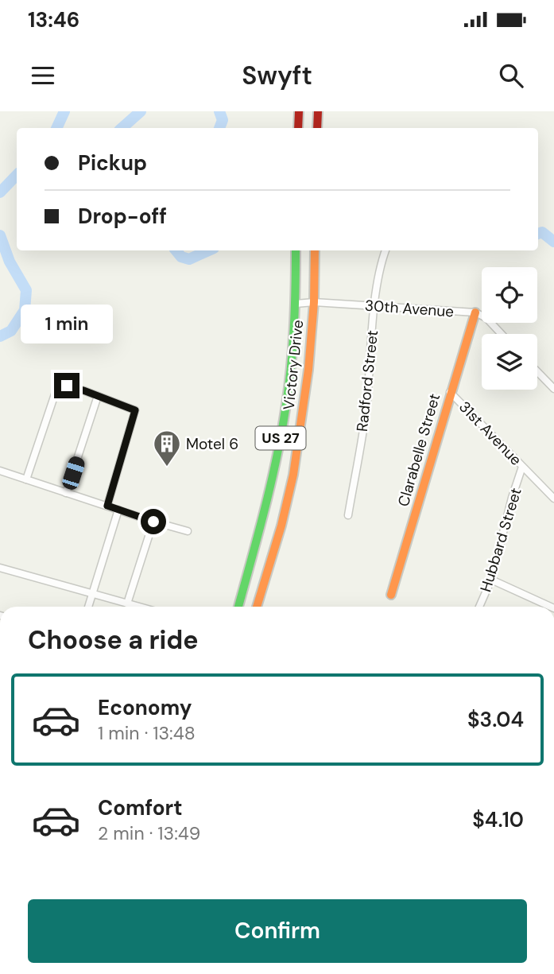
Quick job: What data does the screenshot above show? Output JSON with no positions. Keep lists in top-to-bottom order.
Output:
{
  "streets": {
    "main road": ["Victory Drive", "US 27", "Clarabelle Street"],
    "street": [
      "30th Avenue",
      "Radford Street",
      "31st Avenue",
      "Hubbard Street"
    ]
  },
  "crossings": [
    ["30th Avenue", "Victory Drive"],
    ["30th Avenue", "Radford Street"],
    ["30th Avenue", "Clarabelle Street"],
    ["31st Avenue", "Clarabelle Street"],
    ["31st Avenue", "Hubbard Street"]
  ],
  "places": {
    "building": ["Motel 6"]
  },
  "page": {
    "status": "13:46",
    "header": "Swyft",
    "banner": ["Pickup", "Drop-off"],
    "bubble": "1 min",
    "heading": "Choose a ride",
    "list": [
      {
        "name": "Economy",
        "note": "1 min · 13:48",
        "value": "$3.04"
      },
      {
        "name": "Comfort",
        "note": "2 min · 13:49",
        "value": "$4.10"
      }
    ],
    "buttons": "Confirm"
  }
}
